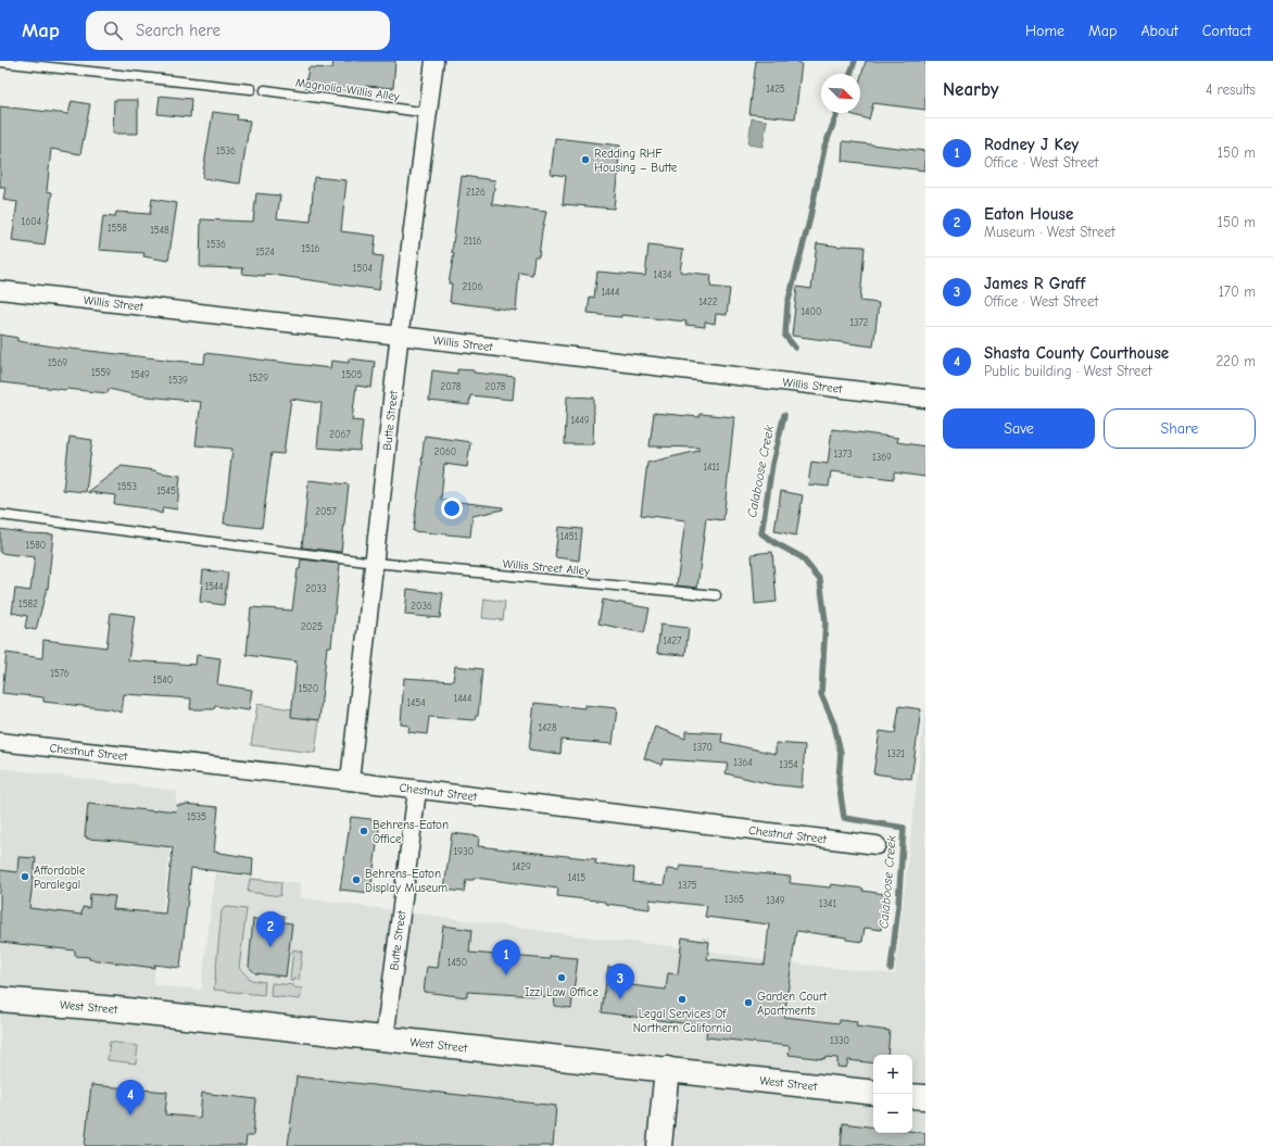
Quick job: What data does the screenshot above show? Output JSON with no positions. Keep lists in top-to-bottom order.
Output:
{
  "streets": {
    "street": [
      "Willis Street",
      "Butte Street",
      "Chestnut Street",
      "West Street"
    ],
    "lane": ["Magnolia-Willis Alley", "Willis Street Alley"]
  },
  "crossings": [
    ["Magnolia-Willis Alley", "Butte Street"],
    ["Willis Street", "Butte Street"],
    ["Butte Street", "Willis Street Alley"],
    ["Butte Street", "Chestnut Street"],
    ["Butte Street", "West Street"]
  ],
  "water": ["Calaboose Creek"],
  "places": [
    "Redding RHF Housing – Butte",
    "Behrens-Eaton Office",
    "Affordable Paralegal",
    "Behrens-Eaton Display Museum",
    "Izzi Law Office",
    "Legal Services Of Northern California",
    "Garden Court Apartments"
  ],
  "house_numbers": [
    "1425",
    "1536",
    "2126",
    "1604",
    "1558",
    "1548",
    "2116",
    "1536",
    "1516",
    "1524",
    "1504",
    "1434",
    "2106",
    "1444",
    "1422",
    "1400",
    "1372",
    "1569",
    "1559",
    "1549",
    "1505",
    "1529",
    "1539",
    "2078",
    "2078",
    "1449",
    "2067",
    "2060",
    "1373",
    "1369",
    "1411",
    "1553",
    "1545",
    "2057",
    "1451",
    "1580",
    "1544",
    "2033",
    "1582",
    "2036",
    "2025",
    "1427",
    "1576",
    "1540",
    "1520",
    "1444",
    "1454",
    "1428",
    "1370",
    "1321",
    "1364",
    "1354",
    "1535",
    "1930",
    "1429",
    "1415",
    "1375",
    "1365",
    "1349",
    "1341",
    "1450",
    "1330"
  ],
  "north": "bottom right",
  "page": {
    "header": "Map",
    "search": "Search here",
    "nav": [
      "Home",
      "Map",
      "About",
      "Contact"
    ],
    "heading": ["Nearby", "4 results"],
    "list": [
      {
        "mark": "1",
        "name": "Rodney J Key",
        "note": "Office · West Street",
        "value": "150 m"
      },
      {
        "mark": "2",
        "name": "Eaton House",
        "note": "Museum · West Street",
        "value": "150 m"
      },
      {
        "mark": "3",
        "name": "James R Graff",
        "note": "Office · West Street",
        "value": "170 m"
      },
      {
        "mark": "4",
        "name": "Shasta County Courthouse",
        "note": "Public building · West Street",
        "value": "220 m"
      }
    ],
    "buttons": ["Save", "Share"],
    "pins": [
      "2",
      "1",
      "3",
      "4"
    ],
    "map_buttons": ["+", "−"]
  }
}
